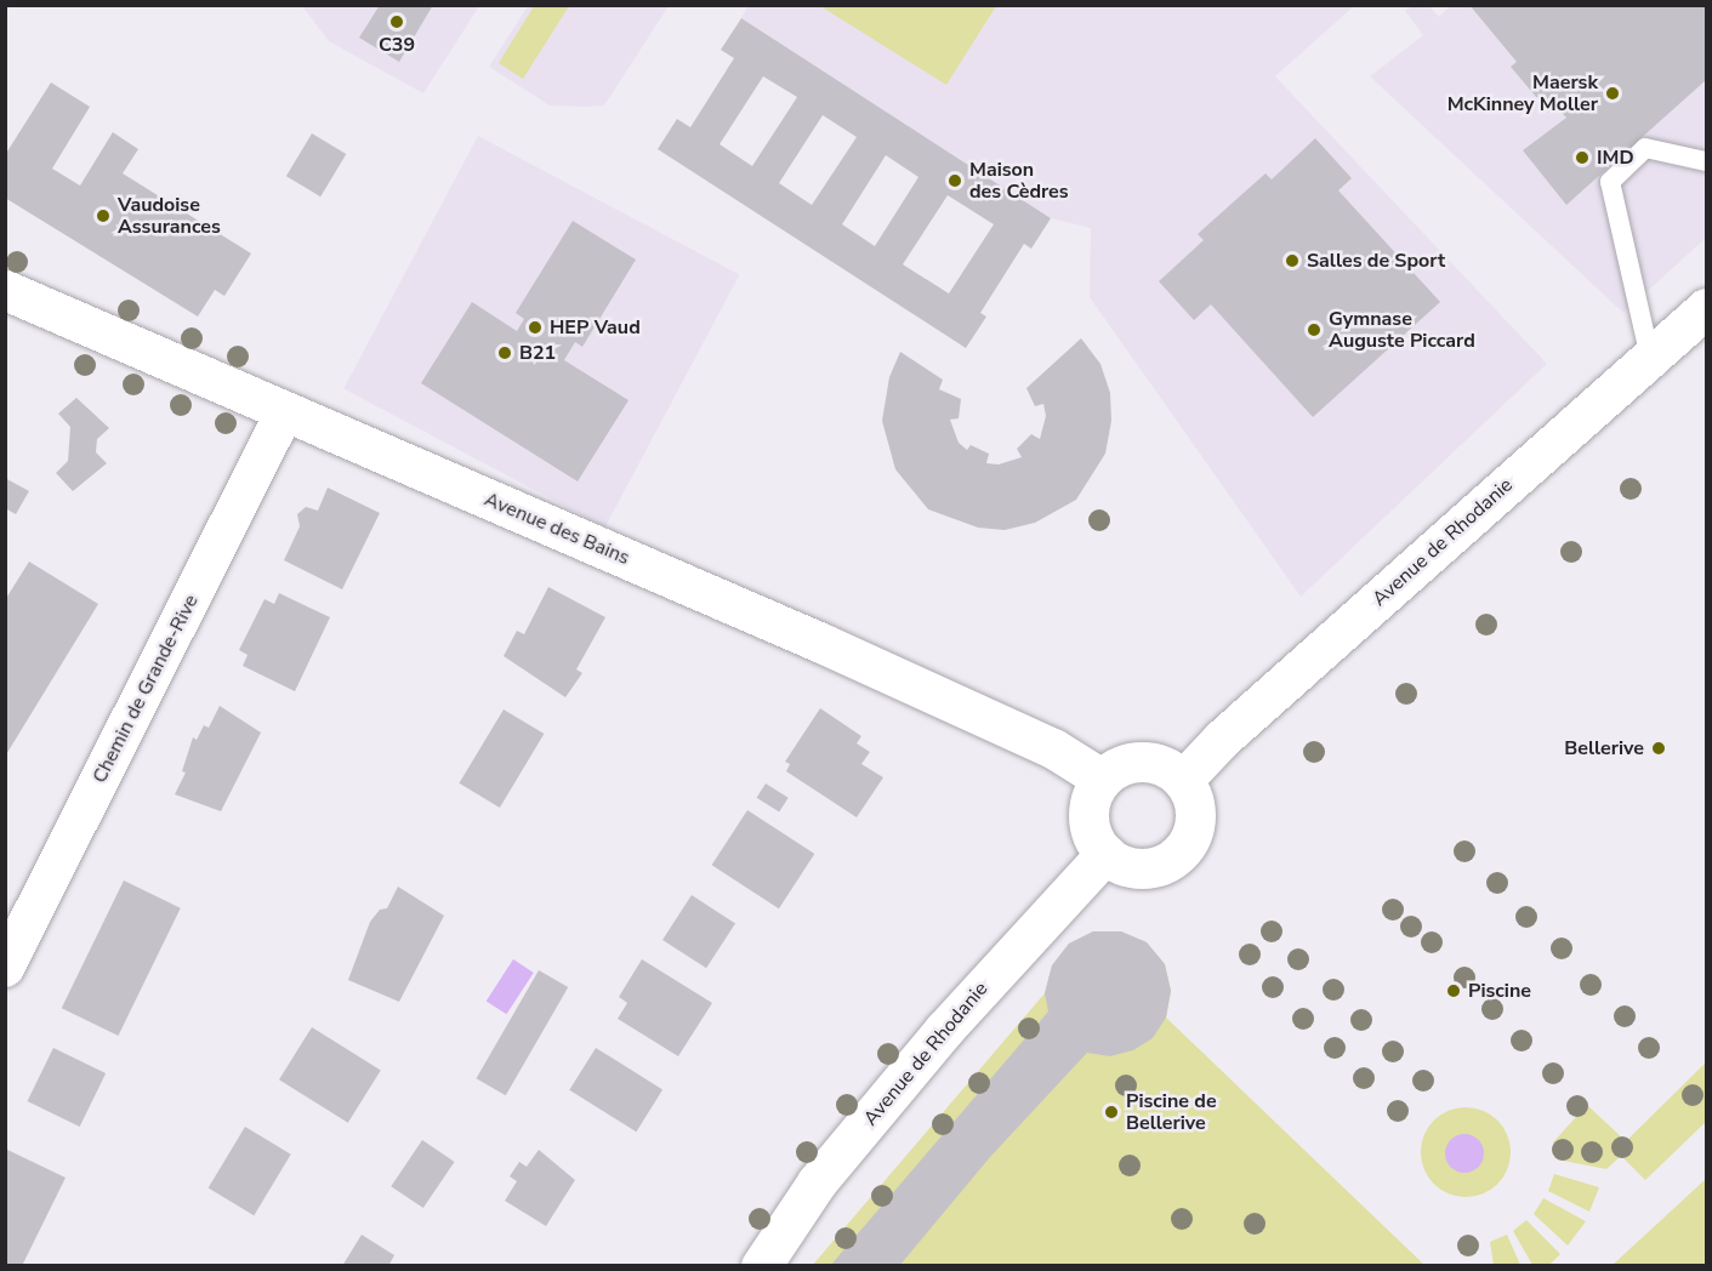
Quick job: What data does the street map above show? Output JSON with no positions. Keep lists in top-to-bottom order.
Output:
{
  "streets": {
    "main road": ["Avenue des Bains", "Avenue de Rhodanie"],
    "street": ["Chemin de Grande-Rive"]
  },
  "crossings": [
    ["Avenue des Bains", "Avenue de Rhodanie"],
    ["Avenue des Bains", "Chemin de Grande-Rive"]
  ],
  "places": [
    "C39",
    "Maersk McKinney Moller",
    "IMD",
    "Maison des Cèdres",
    "Vaudoise Assurances",
    "Salles de Sport",
    "HEP Vaud",
    "Gymnase Auguste Piccard",
    "B21",
    "Bellerive",
    "Piscine",
    "Piscine de Bellerive"
  ]
}
